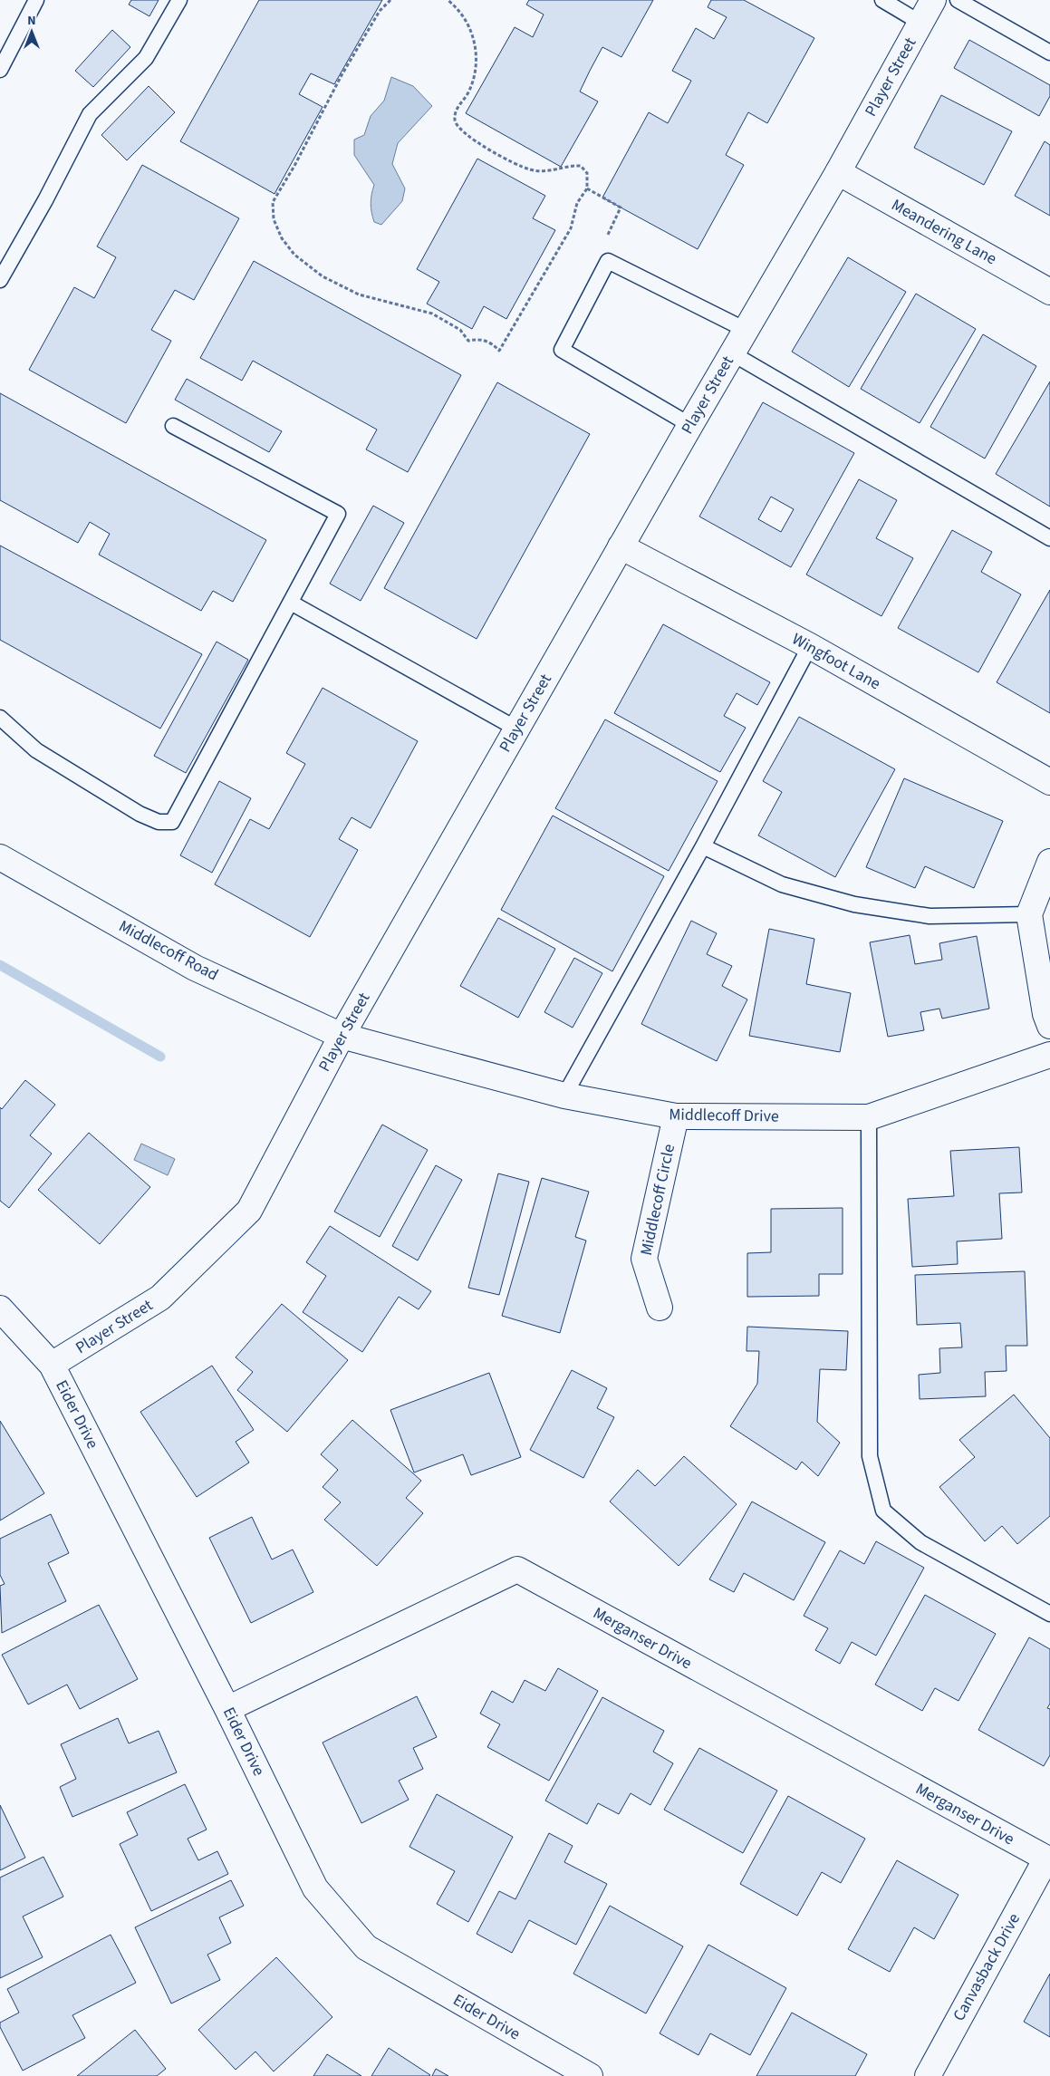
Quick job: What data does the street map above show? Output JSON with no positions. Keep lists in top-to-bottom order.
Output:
{
  "streets": {
    "street": [
      "Player Street",
      "Meandering Lane",
      "Wingfoot Lane",
      "Middlecoff Road",
      "Middlecoff Drive",
      "Middlecoff Circle",
      "Eider Drive",
      "Merganser Drive",
      "Canvasback Drive"
    ]
  },
  "crossings": [
    ["Player Street", "Meandering Lane"],
    ["Player Street", "Wingfoot Lane"],
    ["Player Street", "Middlecoff Road"],
    ["Player Street", "Middlecoff Drive"],
    ["Player Street", "Eider Drive"],
    ["Middlecoff Road", "Middlecoff Drive"],
    ["Middlecoff Drive", "Middlecoff Circle"],
    ["Eider Drive", "Merganser Drive"],
    ["Merganser Drive", "Canvasback Drive"]
  ],
  "north": "top"
}
